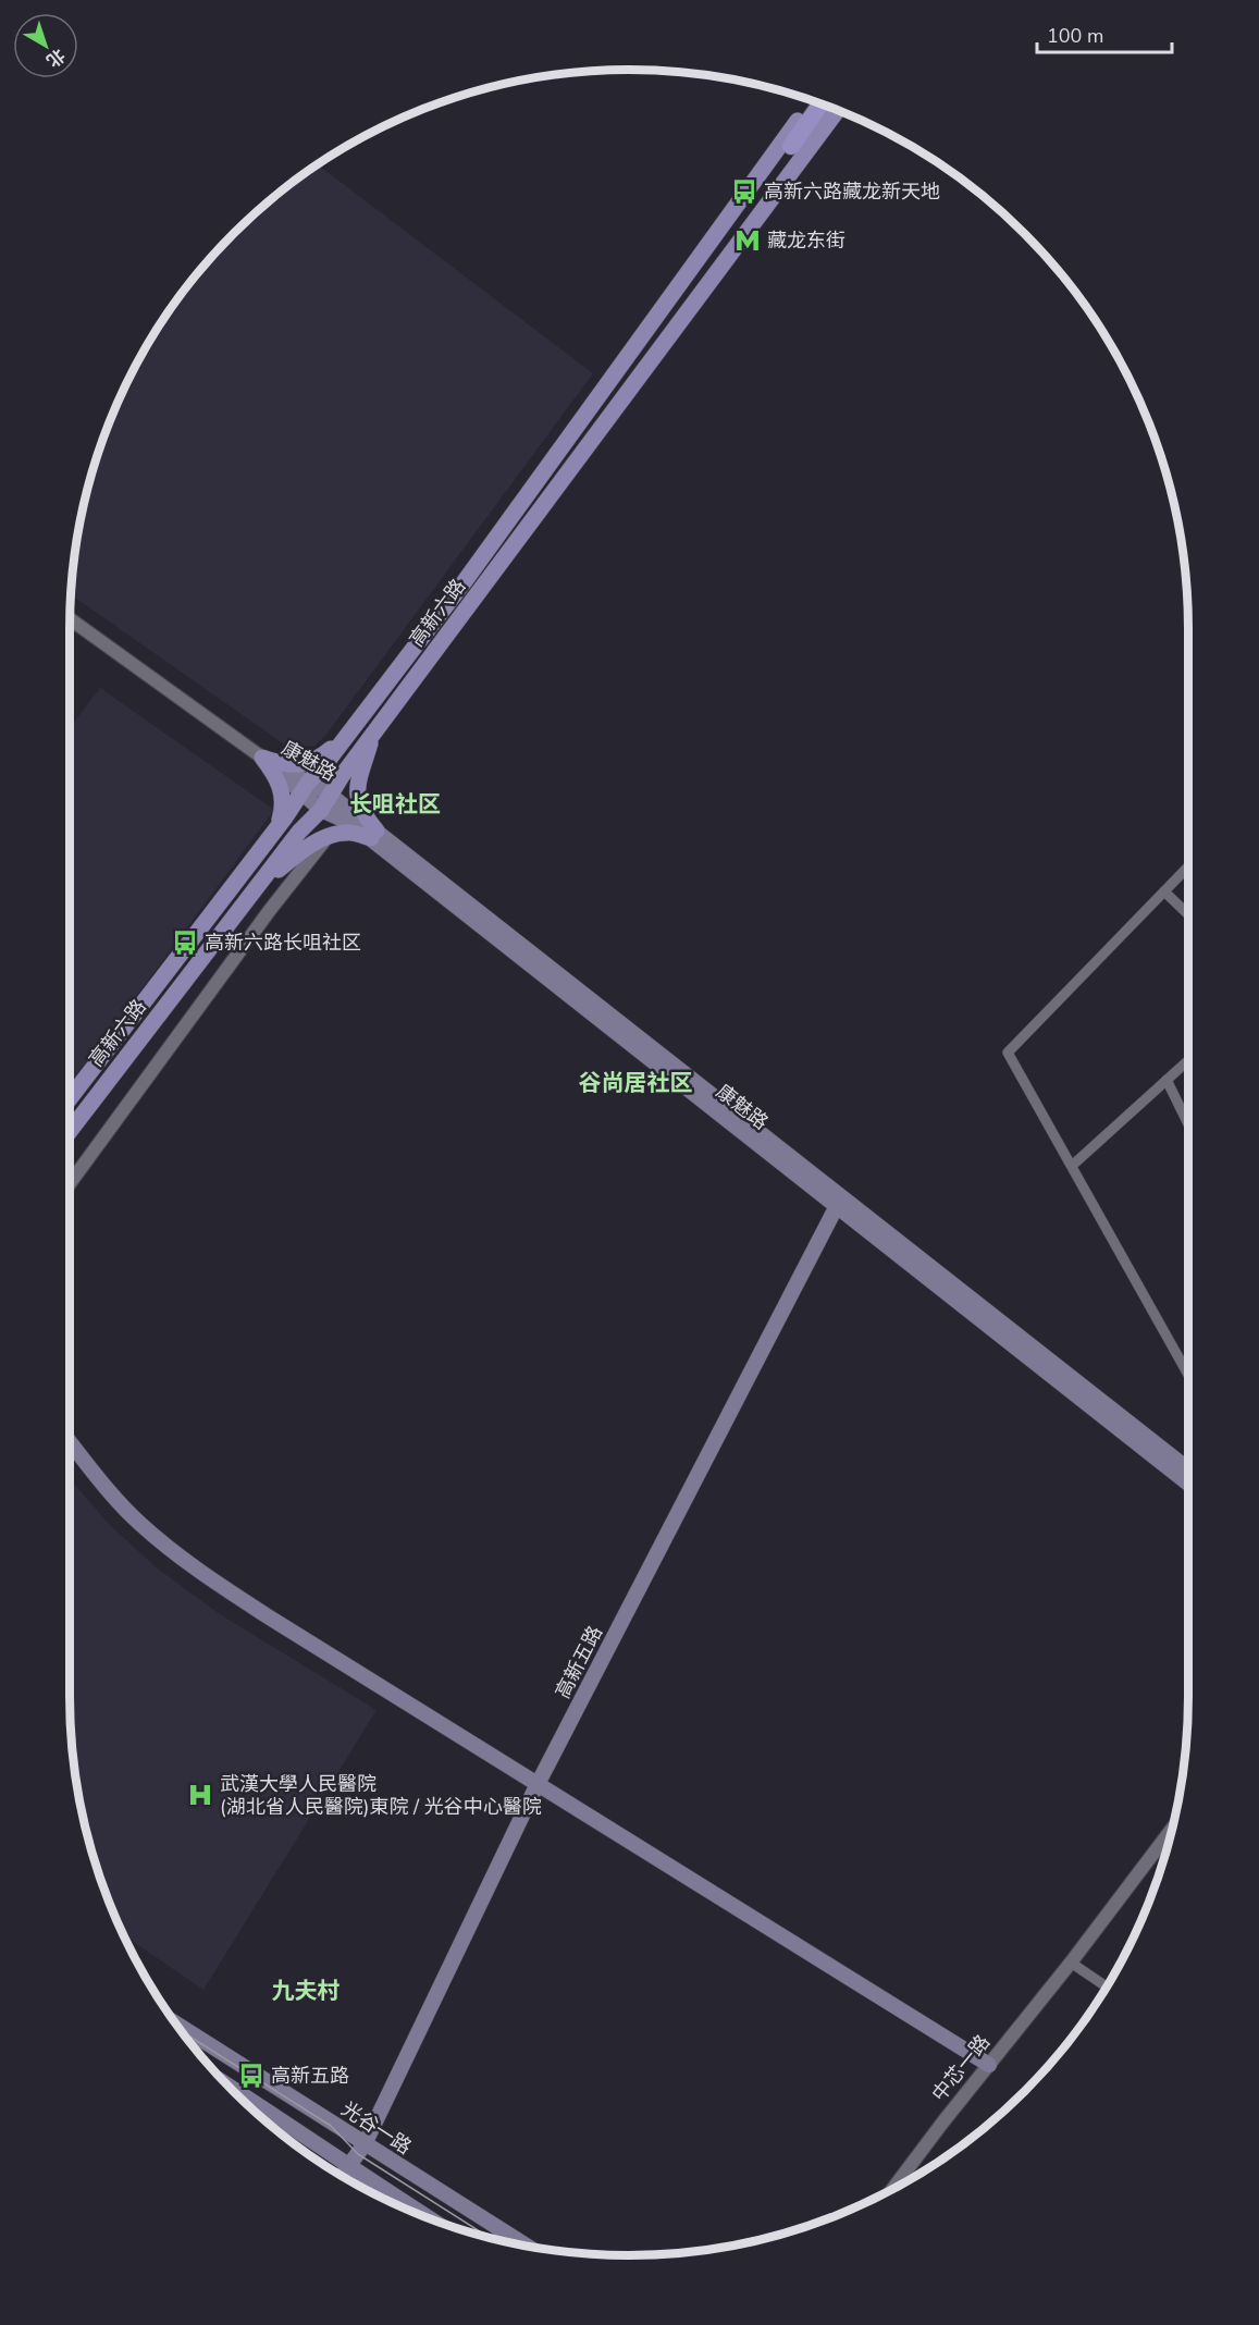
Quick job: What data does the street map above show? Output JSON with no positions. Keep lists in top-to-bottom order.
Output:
{
  "streets": {
    "main road": [
      "高新六路",
      "康魅路",
      "高新五路",
      "光谷一路"
    ],
    "street": ["中芯一路"]
  },
  "crossings": [
    ["高新六路", "康魅路"],
    ["康魅路", "高新五路"],
    ["高新五路", "光谷一路"]
  ],
  "districts": ["长咀社区", "谷尚居社区", "九夫村"],
  "places": {
    "bus stop": ["高新六路藏龙新天地", "高新六路长咀社区", "高新五路"],
    "metro station": ["藏龙东街"],
    "hospital": ["武漢大學人民醫院 (湖北省人民醫院)東院 / 光谷中心醫院"]
  },
  "scale_bar": "100 m",
  "north": "bottom right"
}
